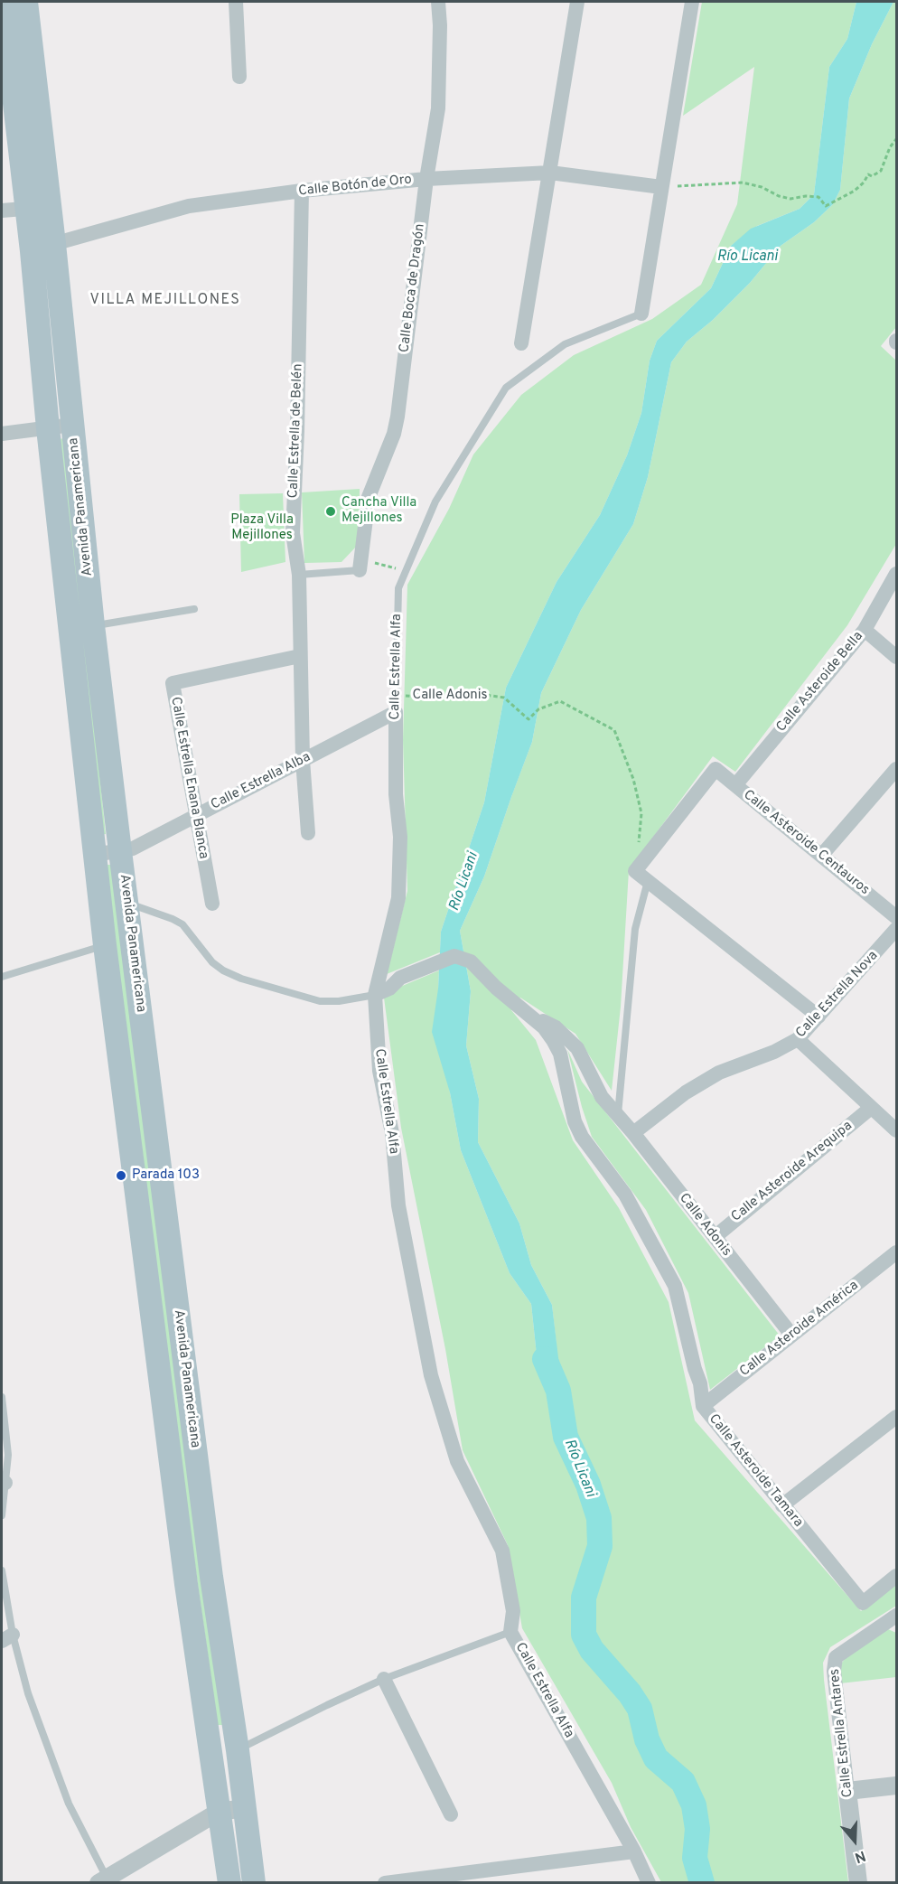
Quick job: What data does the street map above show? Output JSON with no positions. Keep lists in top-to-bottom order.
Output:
{
  "streets": {
    "main road": ["Avenida Panamericana"],
    "street": [
      "Calle Botón de Oro",
      "Calle Boca de Dragón",
      "Calle Estrella de Belén",
      "Calle Estrella Alfa",
      "Calle Asteroide Bella",
      "Calle Adonis",
      "Calle Estrella Enana Blanca",
      "Calle Estrella Alba",
      "Calle Asteroide Centauros",
      "Calle Estrella Nova",
      "Calle Asteroide Arequipa",
      "Calle Asteroide América",
      "Calle Asteroide Tamara",
      "Calle Estrella Antares"
    ]
  },
  "crossings": [
    ["Calle Botón de Oro", "Calle Boca de Dragón"],
    ["Calle Botón de Oro", "Calle Estrella de Belén"],
    ["Calle Botón de Oro", "Avenida Panamericana"],
    ["Calle Estrella de Belén", "Calle Estrella Enana Blanca"],
    ["Calle Estrella de Belén", "Calle Estrella Alba"],
    ["Avenida Panamericana", "Calle Estrella Alba"],
    ["Calle Estrella Alfa", "Calle Adonis"],
    ["Calle Estrella Alfa", "Calle Estrella Alba"],
    ["Calle Asteroide Bella", "Calle Asteroide Centauros"],
    ["Calle Adonis", "Calle Estrella Nova"],
    ["Calle Adonis", "Calle Asteroide Arequipa"],
    ["Calle Adonis", "Calle Asteroide América"],
    ["Calle Adonis", "Calle Asteroide Tamara"],
    ["Calle Estrella Enana Blanca", "Calle Estrella Alba"],
    ["Calle Asteroide América", "Calle Asteroide Tamara"]
  ],
  "districts": ["VILLA MEJILLONES"],
  "water": ["Río Licani"],
  "parks": ["Plaza Villa Mejillones"],
  "places": ["Cancha Villa Mejillones", "Parada 103"],
  "north": "bottom"
}
